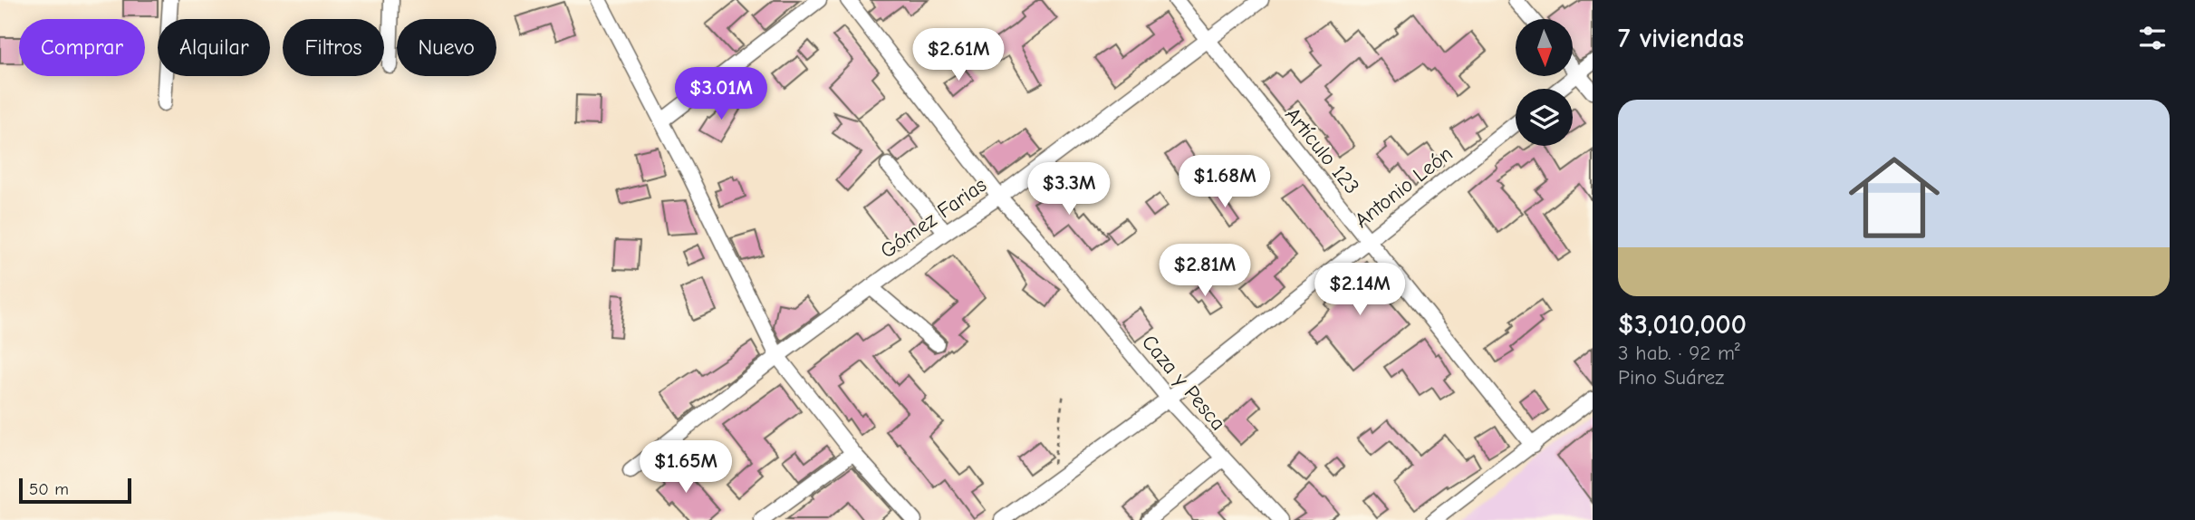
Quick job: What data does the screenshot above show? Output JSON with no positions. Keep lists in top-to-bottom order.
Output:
{
  "streets": {
    "street": [
      "Artículo 123",
      "Antonio León",
      "Gómez Farias",
      "Caza y Pesca"
    ]
  },
  "crossings": [
    ["Artículo 123", "Antonio León"],
    ["Artículo 123", "Gómez Farias"],
    ["Antonio León", "Caza y Pesca"],
    ["Gómez Farias", "Caza y Pesca"]
  ],
  "scale_bar": "50 m",
  "north": "bottom",
  "page": {
    "heading": "7 viviendas",
    "chip": [
      "Comprar",
      "Alquilar",
      "Filtros",
      "Nuevo"
    ],
    "price": [
      "$2.61M",
      "$3.01M",
      "$1.68M",
      "$3.3M",
      "$2.81M",
      "$2.14M",
      "$1.65M"
    ],
    "list": [
      {
        "name": "$3,010,000",
        "note": "3 hab. · 92 m² · Pino Suárez"
      }
    ],
    "scale": "50 m"
  }
}
